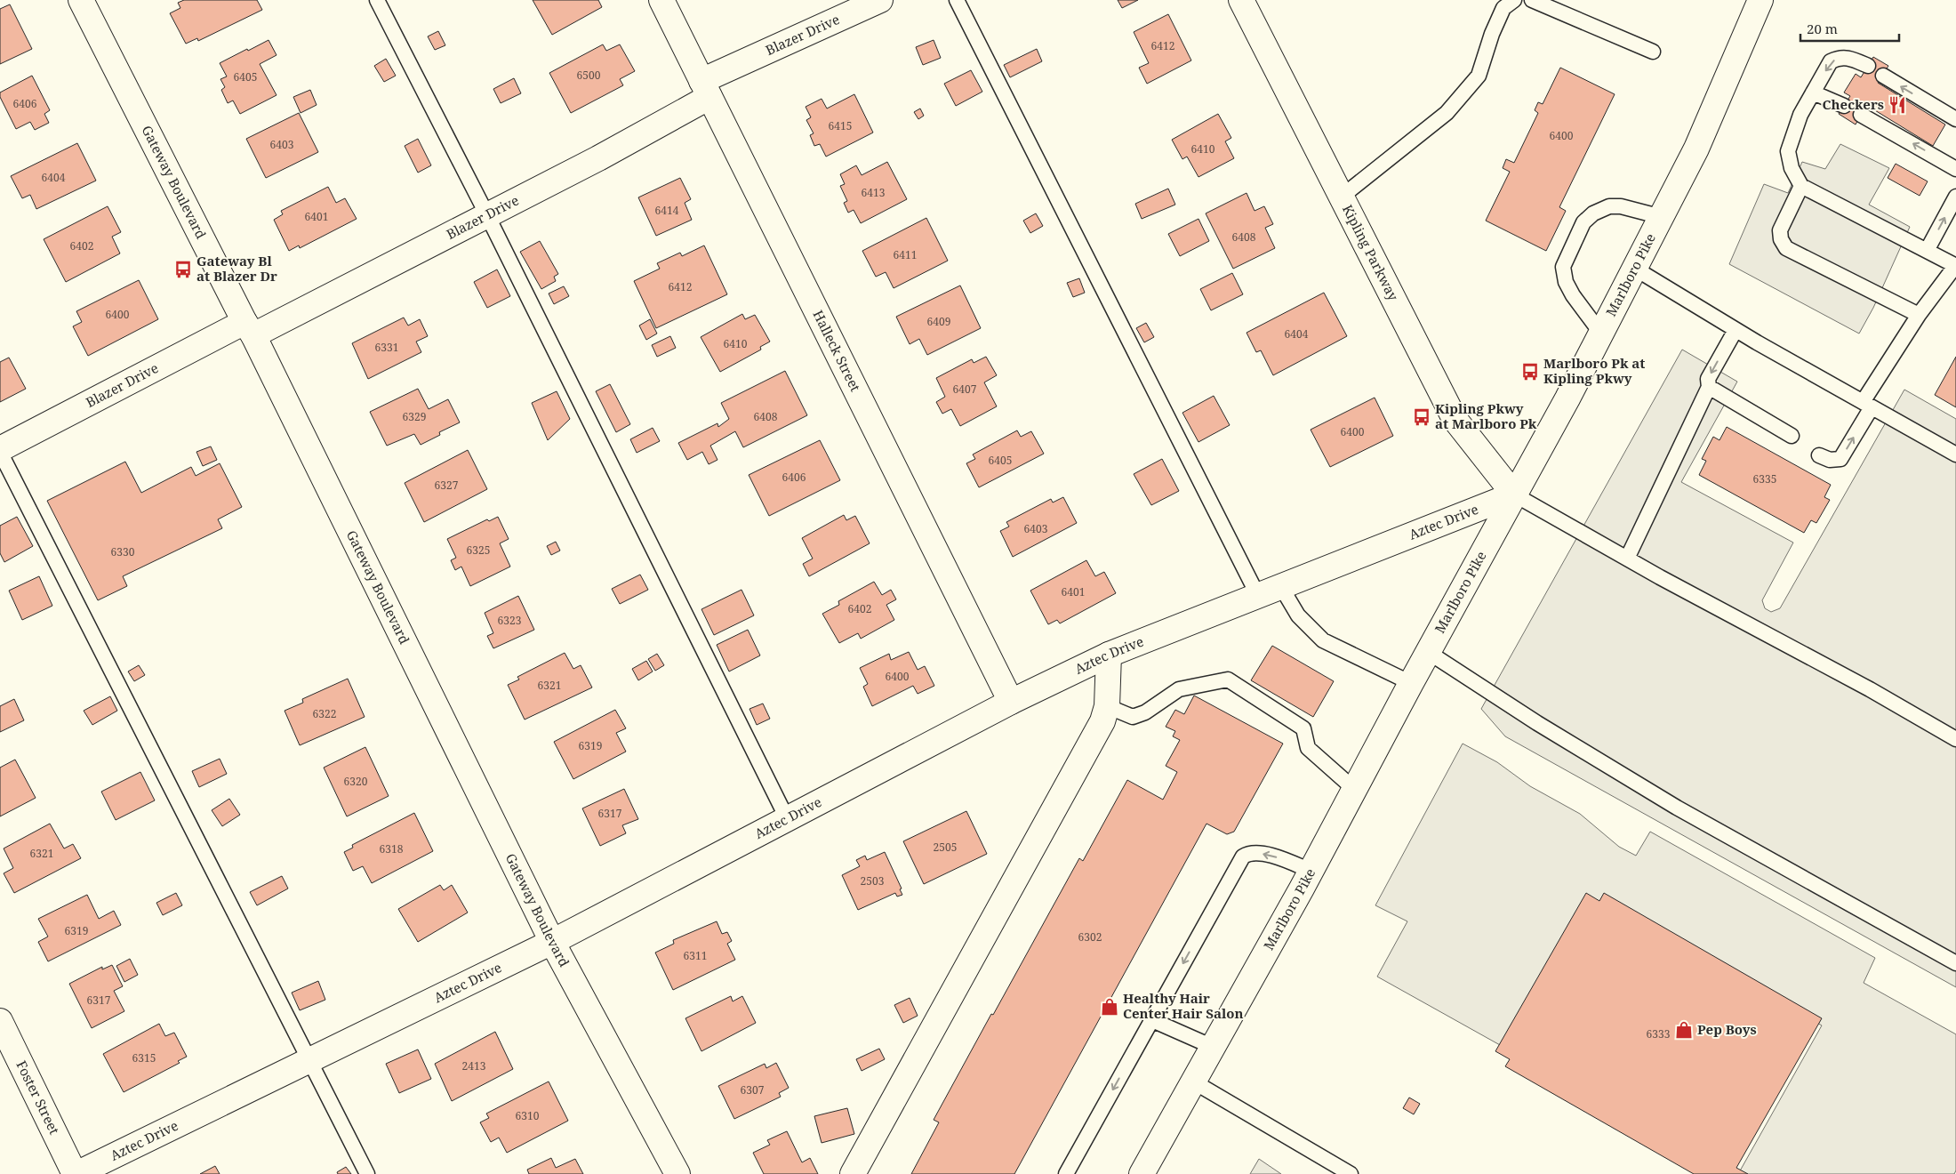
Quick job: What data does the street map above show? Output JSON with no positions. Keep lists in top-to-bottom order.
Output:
{
  "streets": {
    "street": [
      "Blazer Drive",
      "Gateway Boulevard",
      "Kipling Parkway",
      "Marlboro Pike",
      "Halleck Street",
      "Aztec Drive",
      "Foster Street"
    ]
  },
  "crossings": [
    ["Blazer Drive", "Gateway Boulevard"],
    ["Blazer Drive", "Halleck Street"],
    ["Gateway Boulevard", "Aztec Drive"],
    ["Kipling Parkway", "Marlboro Pike"],
    ["Kipling Parkway", "Aztec Drive"],
    ["Marlboro Pike", "Aztec Drive"],
    ["Halleck Street", "Aztec Drive"],
    ["Aztec Drive", "Foster Street"]
  ],
  "places": {
    "restaurant": ["Checkers"],
    "bus stop": ["Gateway Bl at Blazer Dr", "Marlboro Pk at Kipling Pkwy", "Kipling Pkwy at Marlboro Pk"],
    "shop": ["Healthy Hair Center Hair Salon", "Pep Boys"]
  },
  "house_numbers": [
    "6412",
    "6500",
    "6405",
    "6406",
    "6415",
    "6400",
    "6403",
    "6410",
    "6404",
    "6413",
    "6414",
    "6401",
    "6408",
    "6402",
    "6411",
    "6412",
    "6400",
    "6409",
    "6404",
    "6410",
    "6331",
    "6407",
    "6329",
    "6408",
    "6400",
    "6405",
    "6406",
    "6335",
    "6327",
    "6403",
    "6325",
    "6330",
    "6401",
    "6402",
    "6323",
    "6400",
    "6321",
    "6322",
    "6319",
    "6320",
    "6317",
    "2505",
    "6318",
    "6321",
    "2503",
    "6319",
    "6302",
    "6311",
    "6317",
    "6333",
    "6315",
    "2413",
    "6307",
    "6310"
  ],
  "scale_bar": "20 m"
}
